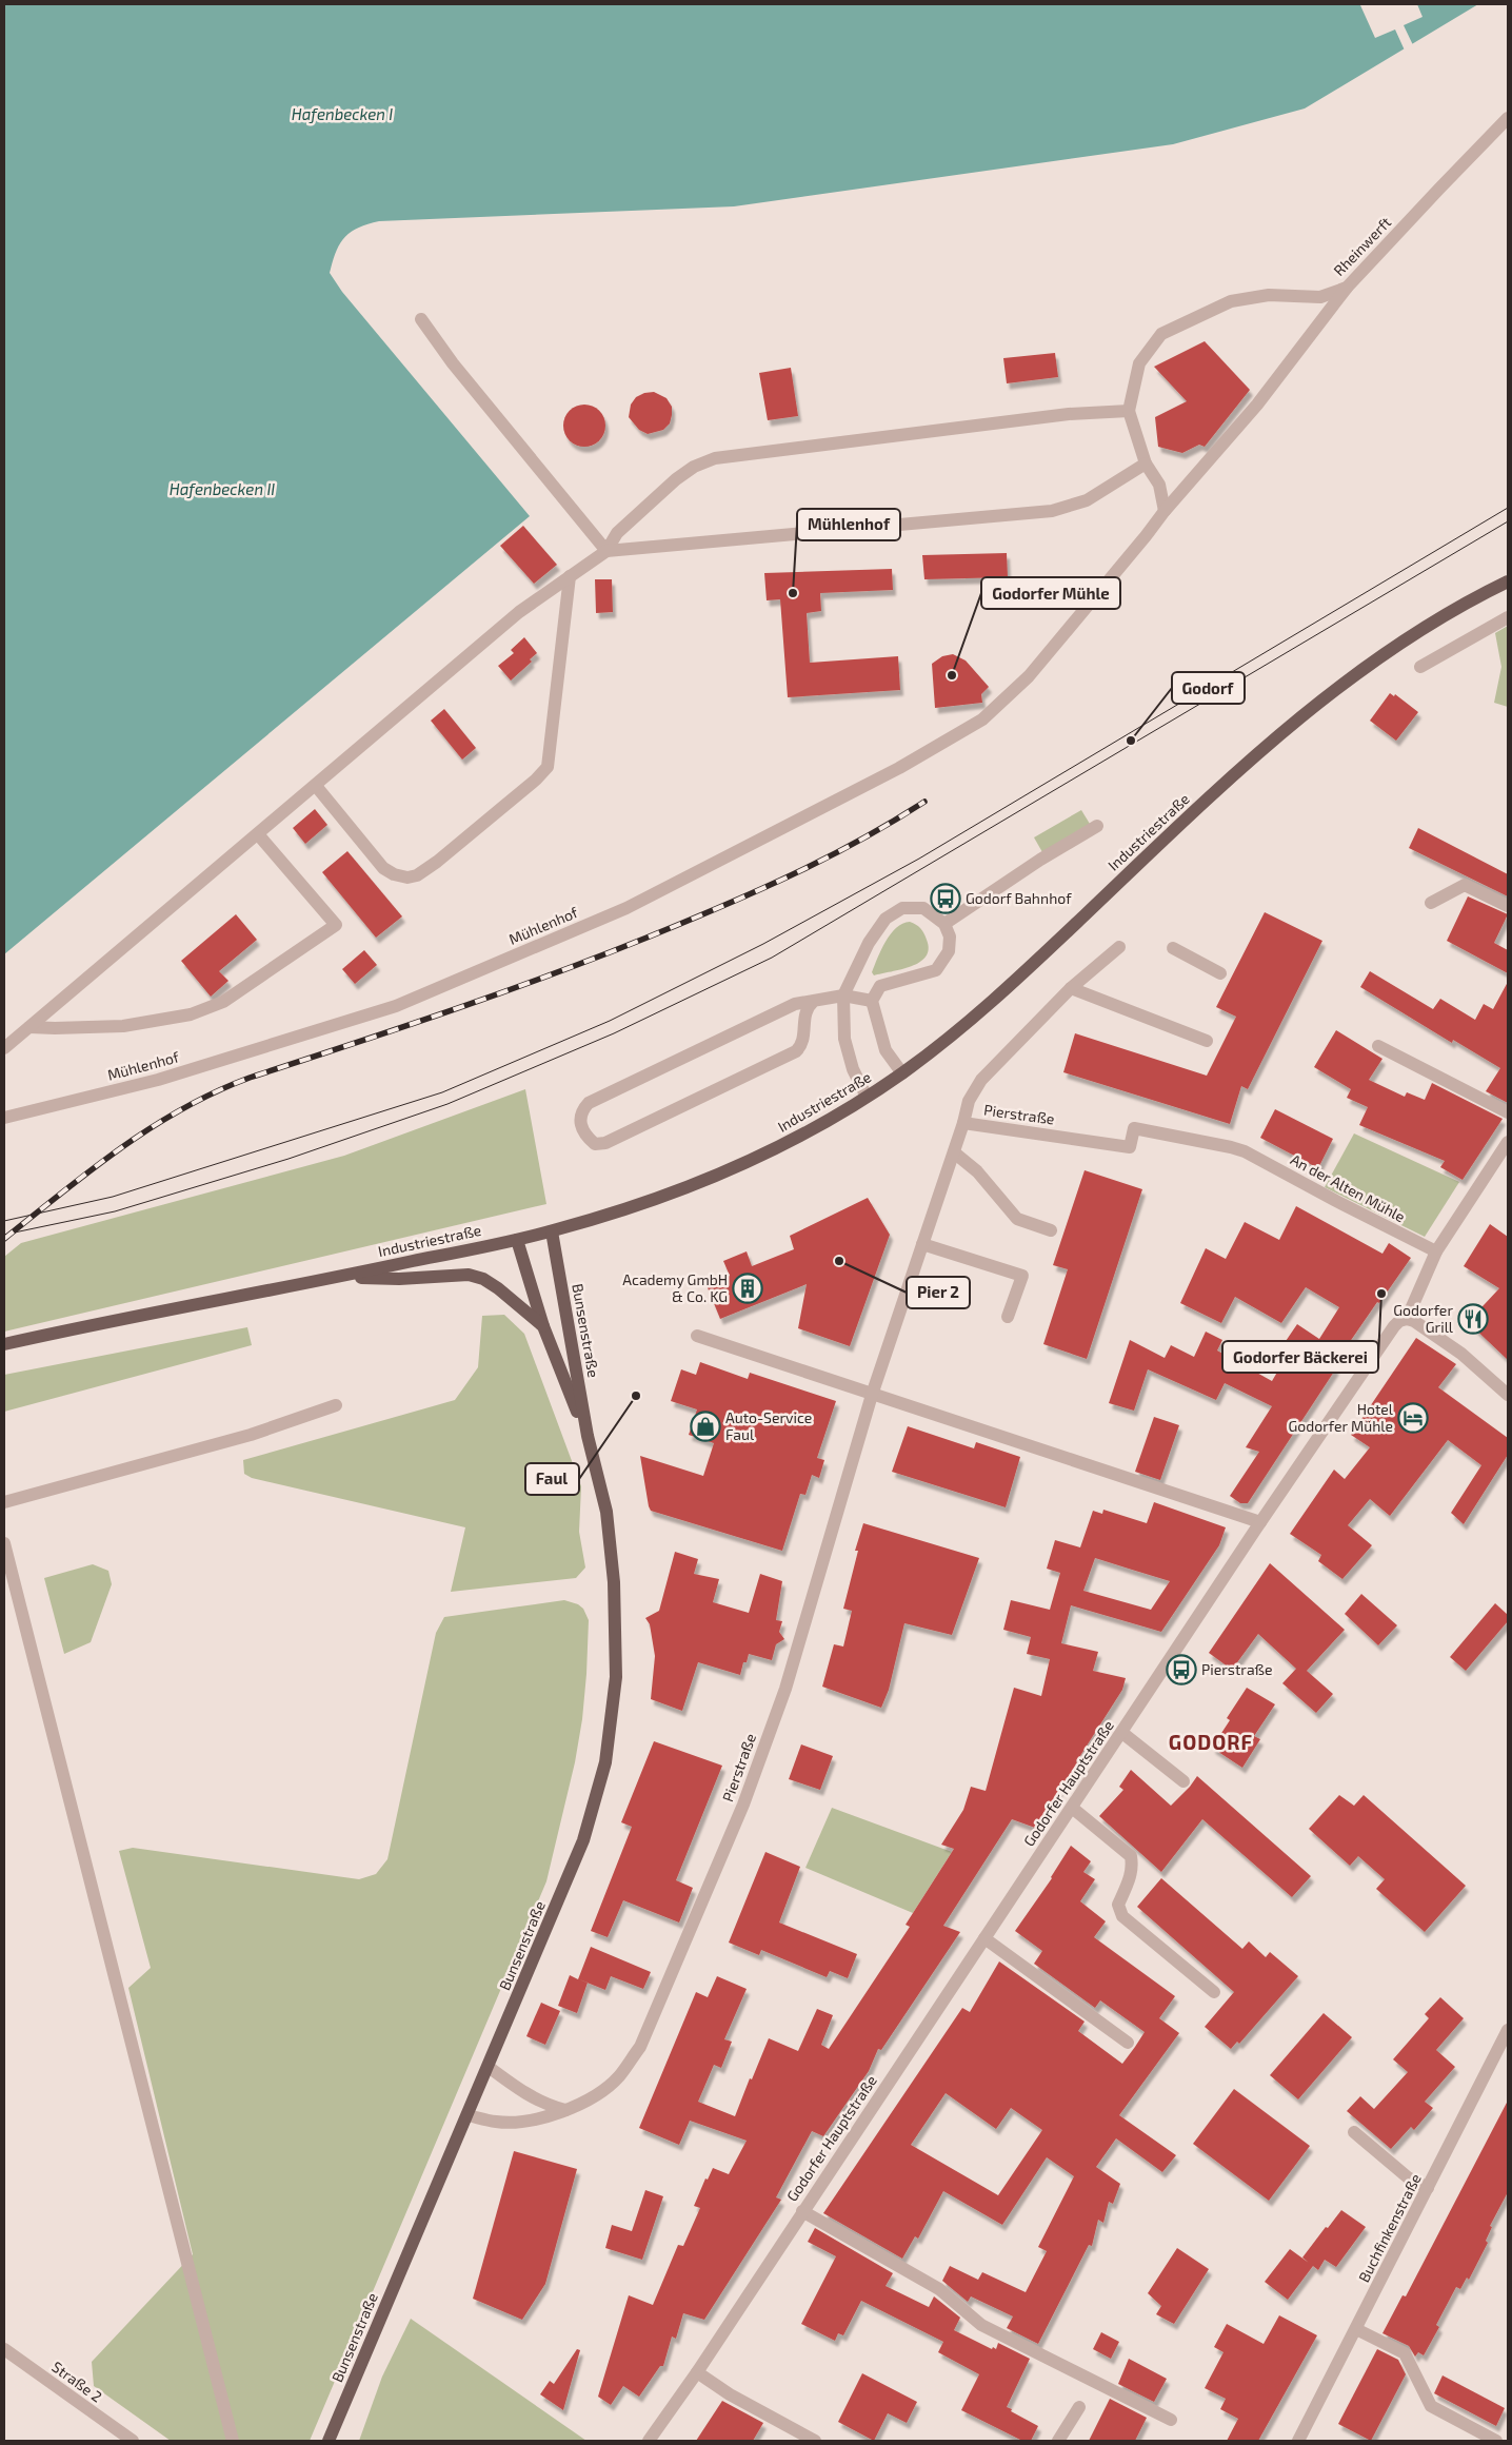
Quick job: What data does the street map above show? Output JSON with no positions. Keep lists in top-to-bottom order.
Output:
{
  "streets": {
    "main road": ["Industriestraße", "Bunsenstraße"],
    "street": [
      "Rheinwerft",
      "Mühlenhof",
      "Pierstraße",
      "An der Alten Mühle",
      "Godorfer Hauptstraße",
      "Buchfinkenstraße",
      "Straße 2"
    ]
  },
  "crossings": [
    ["Rheinwerft", "Mühlenhof"],
    ["Industriestraße", "Bunsenstraße"],
    ["Pierstraße", "An der Alten Mühle"],
    ["Pierstraße", "Bunsenstraße"],
    ["An der Alten Mühle", "Godorfer Hauptstraße"]
  ],
  "districts": ["GODORF"],
  "water": ["Hafenbecken I", "Hafenbecken II"],
  "places": {
    "other": [
      "Mühlenhof",
      "Godorfer Mühle",
      "Godorf",
      "Pier 2",
      "Godorfer Bäckerei",
      "Faul"
    ],
    "bus stop": ["Godorf Bahnhof", "Pierstraße"],
    "building": ["Academy GmbH & Co. KG"],
    "restaurant": ["Godorfer Grill"],
    "hotel": ["Hotel Godorfer Mühle"],
    "shop": ["Auto-Service Faul"]
  }
}
